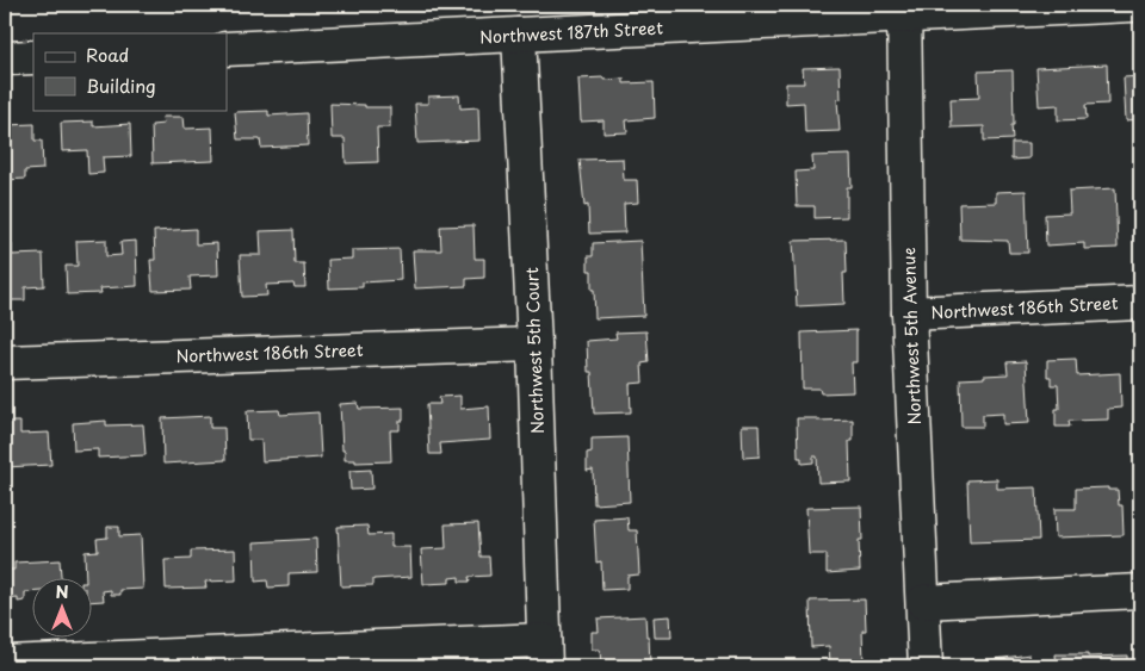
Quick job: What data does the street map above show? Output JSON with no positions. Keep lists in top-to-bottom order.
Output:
{
  "streets": {
    "street": [
      "Northwest 187th Street",
      "Northwest 186th Street",
      "Northwest 5th Avenue",
      "Northwest 5th Court"
    ]
  },
  "crossings": [
    ["Northwest 187th Street", "Northwest 5th Avenue"],
    ["Northwest 187th Street", "Northwest 5th Court"],
    ["Northwest 186th Street", "Northwest 5th Avenue"],
    ["Northwest 186th Street", "Northwest 5th Court"]
  ],
  "legend": ["Road", "Building"],
  "north": "top"
}
